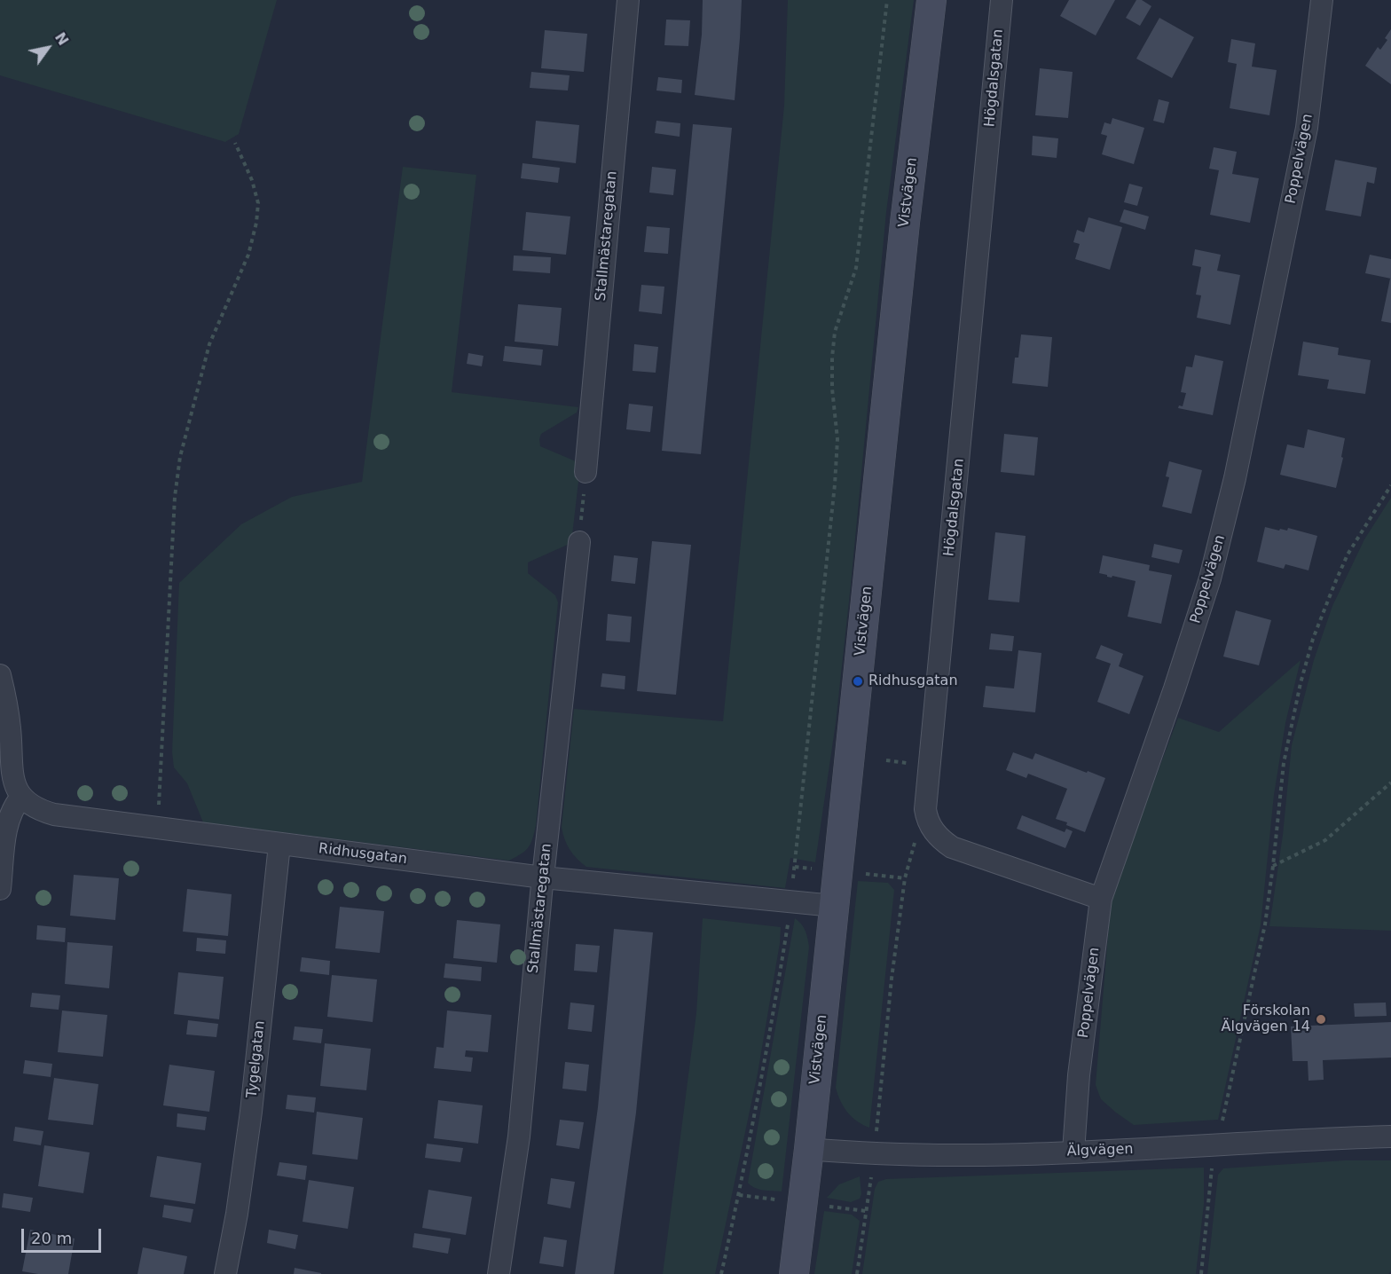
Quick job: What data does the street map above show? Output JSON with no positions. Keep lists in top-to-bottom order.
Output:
{
  "streets": {
    "main road": ["Vistvägen"],
    "street": [
      "Högdalsgatan",
      "Poppelvägen",
      "Stallmästaregatan",
      "Ridhusgatan",
      "Tygelgatan",
      "Älgvägen"
    ]
  },
  "crossings": [
    ["Poppelvägen", "Älgvägen"],
    ["Vistvägen", "Ridhusgatan"],
    ["Vistvägen", "Älgvägen"],
    ["Stallmästaregatan", "Ridhusgatan"],
    ["Ridhusgatan", "Tygelgatan"]
  ],
  "places": ["Ridhusgatan", "Förskolan Älgvägen 14"],
  "scale_bar": "20 m",
  "north": "top right"
}
